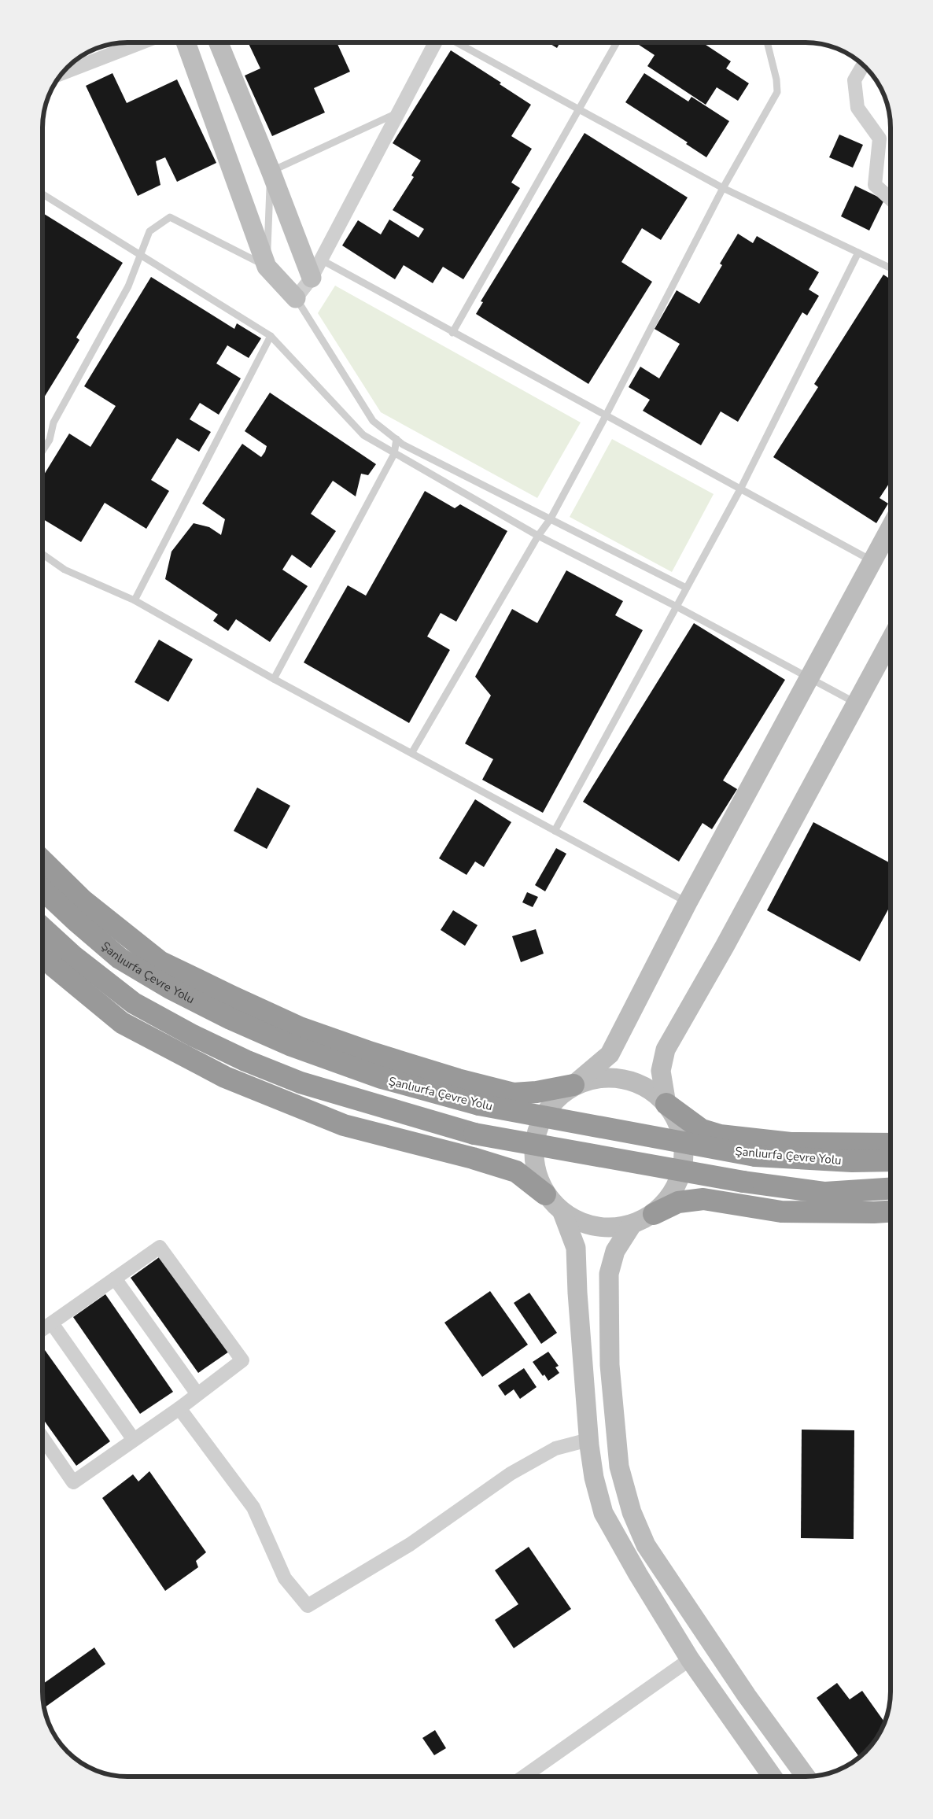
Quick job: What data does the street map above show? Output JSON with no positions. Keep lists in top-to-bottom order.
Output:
{
  "streets": {
    "highway": ["Şanlıurfa Çevre Yolu"]
  }
}
